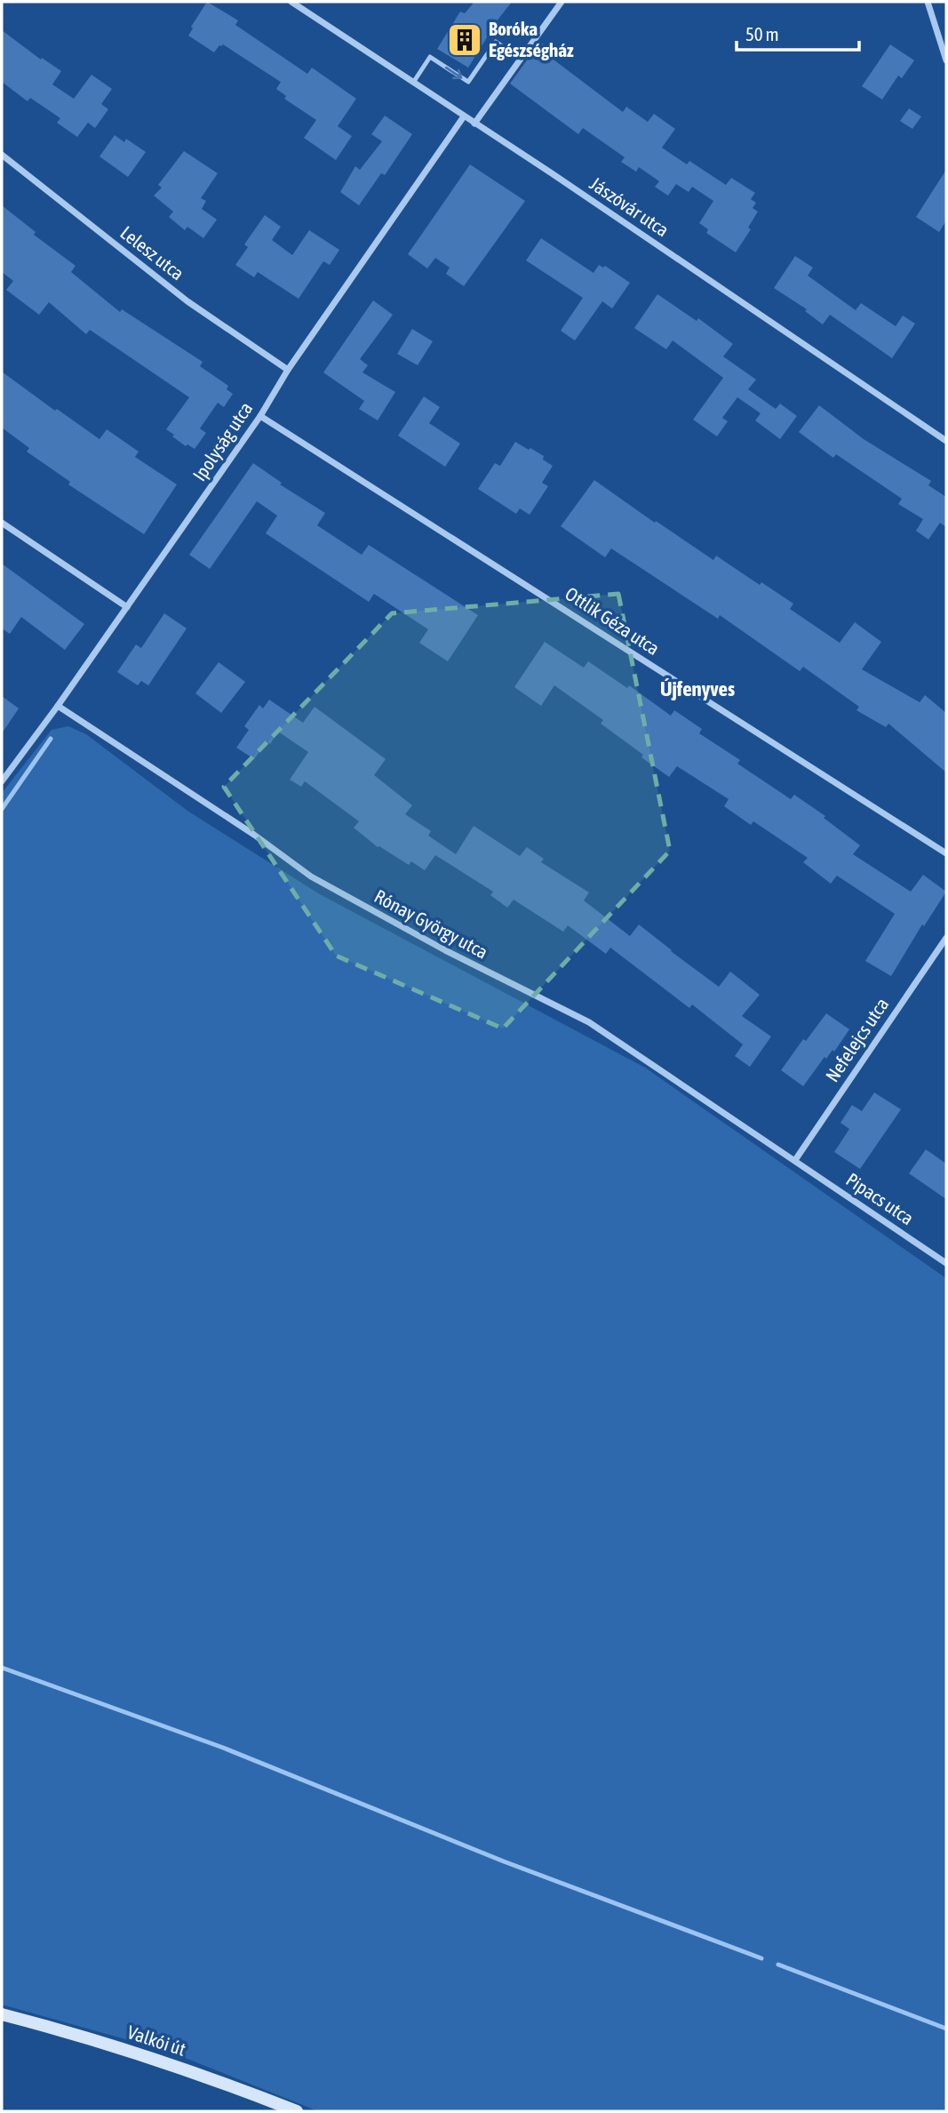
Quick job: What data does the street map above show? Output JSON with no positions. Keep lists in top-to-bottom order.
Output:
{
  "streets": {
    "main road": ["Valkói út"],
    "street": [
      "Jászóvár utca",
      "Lelesz utca",
      "Ipolyság utca",
      "Ottlik Géza utca",
      "Rónay György utca",
      "Nefelejcs utca",
      "Pipacs utca"
    ]
  },
  "crossings": [
    ["Jászóvár utca", "Ipolyság utca"],
    ["Lelesz utca", "Ipolyság utca"],
    ["Ipolyság utca", "Ottlik Géza utca"],
    ["Ipolyság utca", "Rónay György utca"],
    ["Rónay György utca", "Nefelejcs utca"],
    ["Rónay György utca", "Pipacs utca"],
    ["Nefelejcs utca", "Pipacs utca"]
  ],
  "districts": ["Újfenyves"],
  "places": {
    "building": ["Boróka Egészségház"]
  },
  "scale_bar": "50 m"
}
